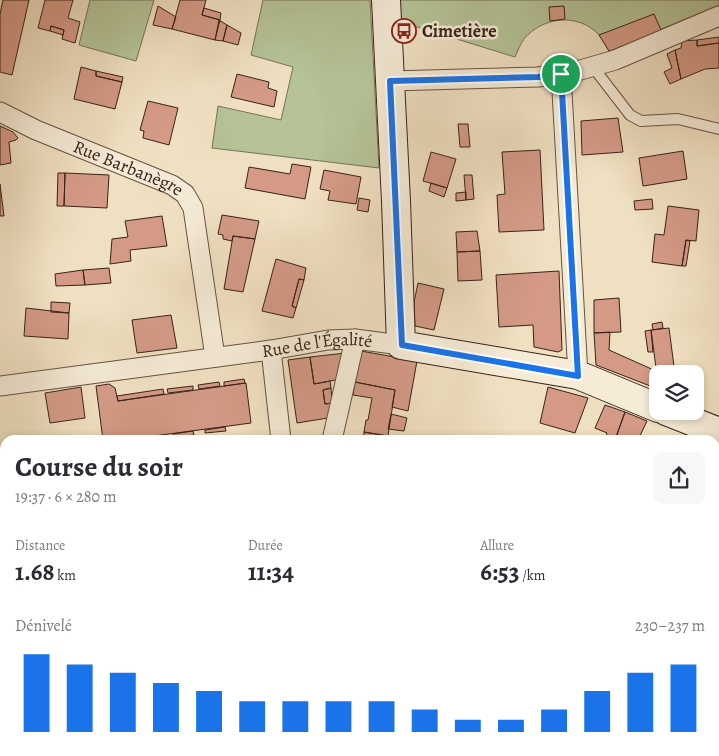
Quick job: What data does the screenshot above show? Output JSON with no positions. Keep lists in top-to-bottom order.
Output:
{
  "streets": {
    "street": ["Rue Barbanègre", "Rue de l'Égalité"]
  },
  "crossings": [
    ["Rue Barbanègre", "Rue de l'Égalité"]
  ],
  "places": {
    "bus stop": ["Cimetière"]
  },
  "page": {
    "heading": ["Course du soir", "19:37 · 6 × 280 m"],
    "stats": [
      ["Distance", "1.68 km"],
      ["Durée", "11:34"],
      ["Allure", "6:53 /km"]
    ],
    "chart": ["Dénivelé", "230–237 m"]
  }
}
